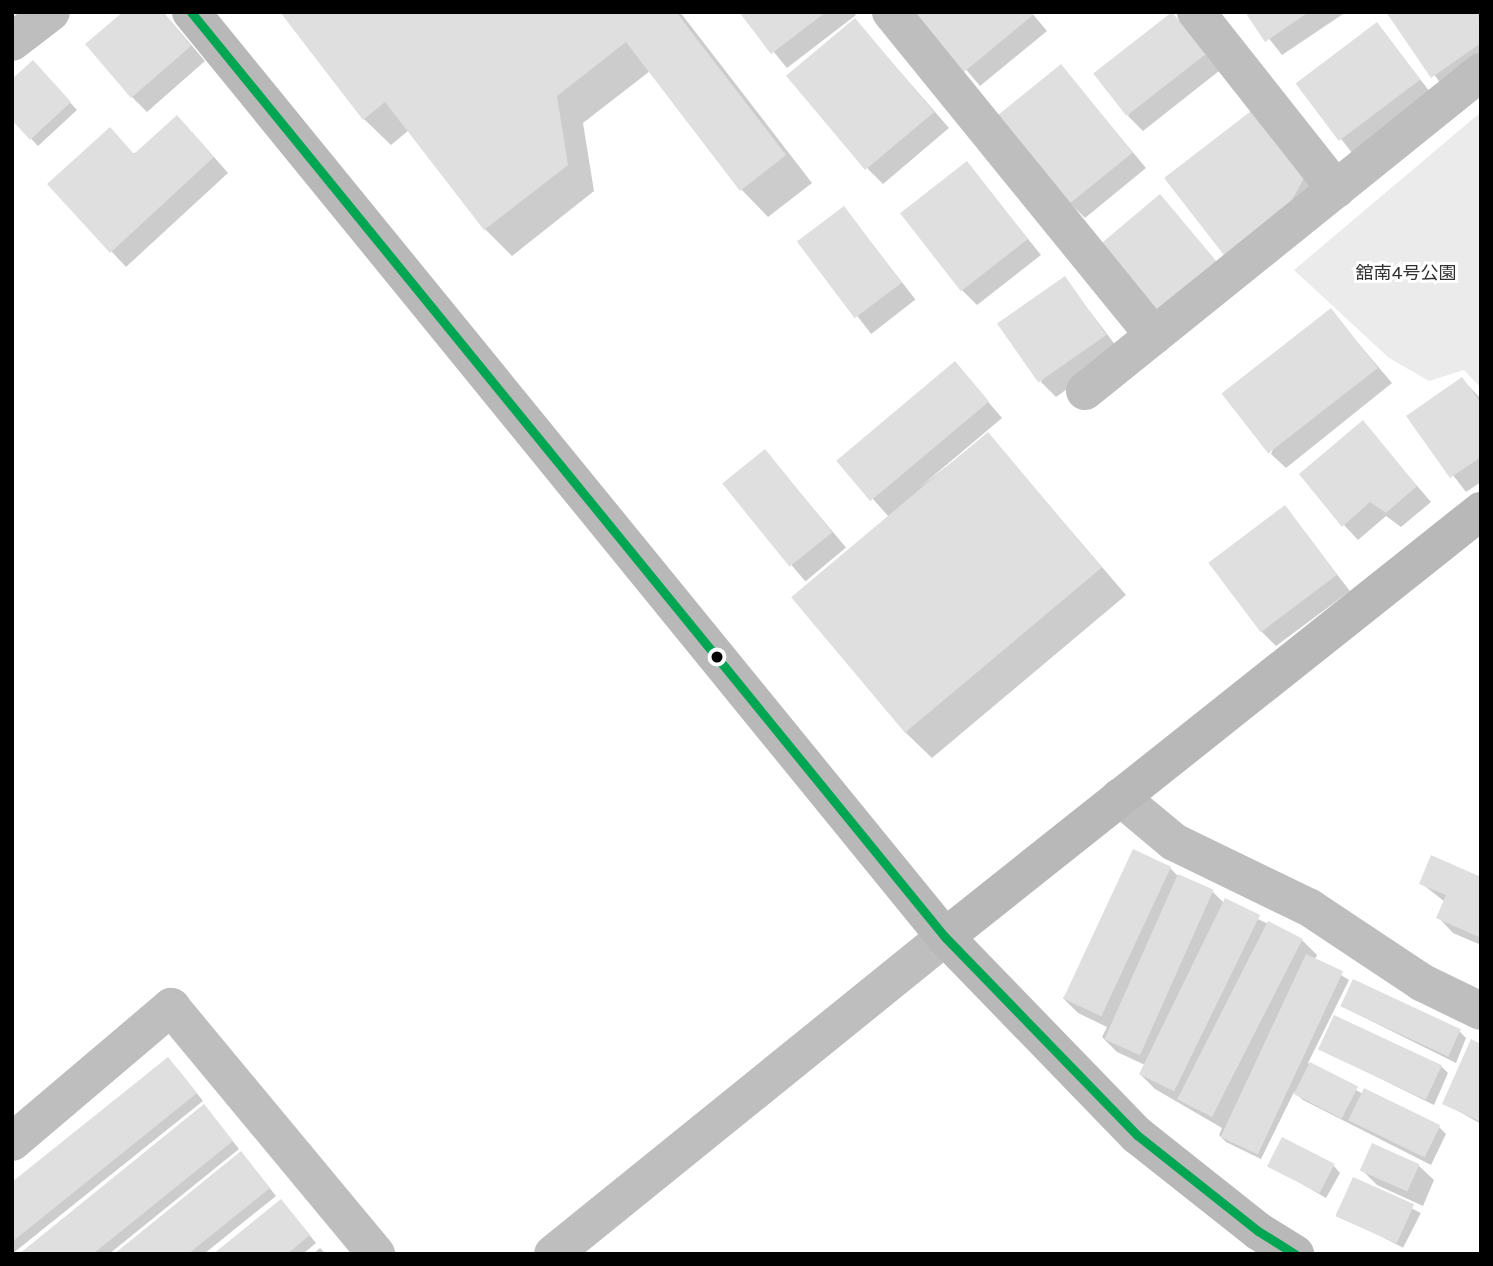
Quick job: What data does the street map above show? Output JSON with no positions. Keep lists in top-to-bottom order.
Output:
{
  "parks": ["舘南4号公園"]
}
